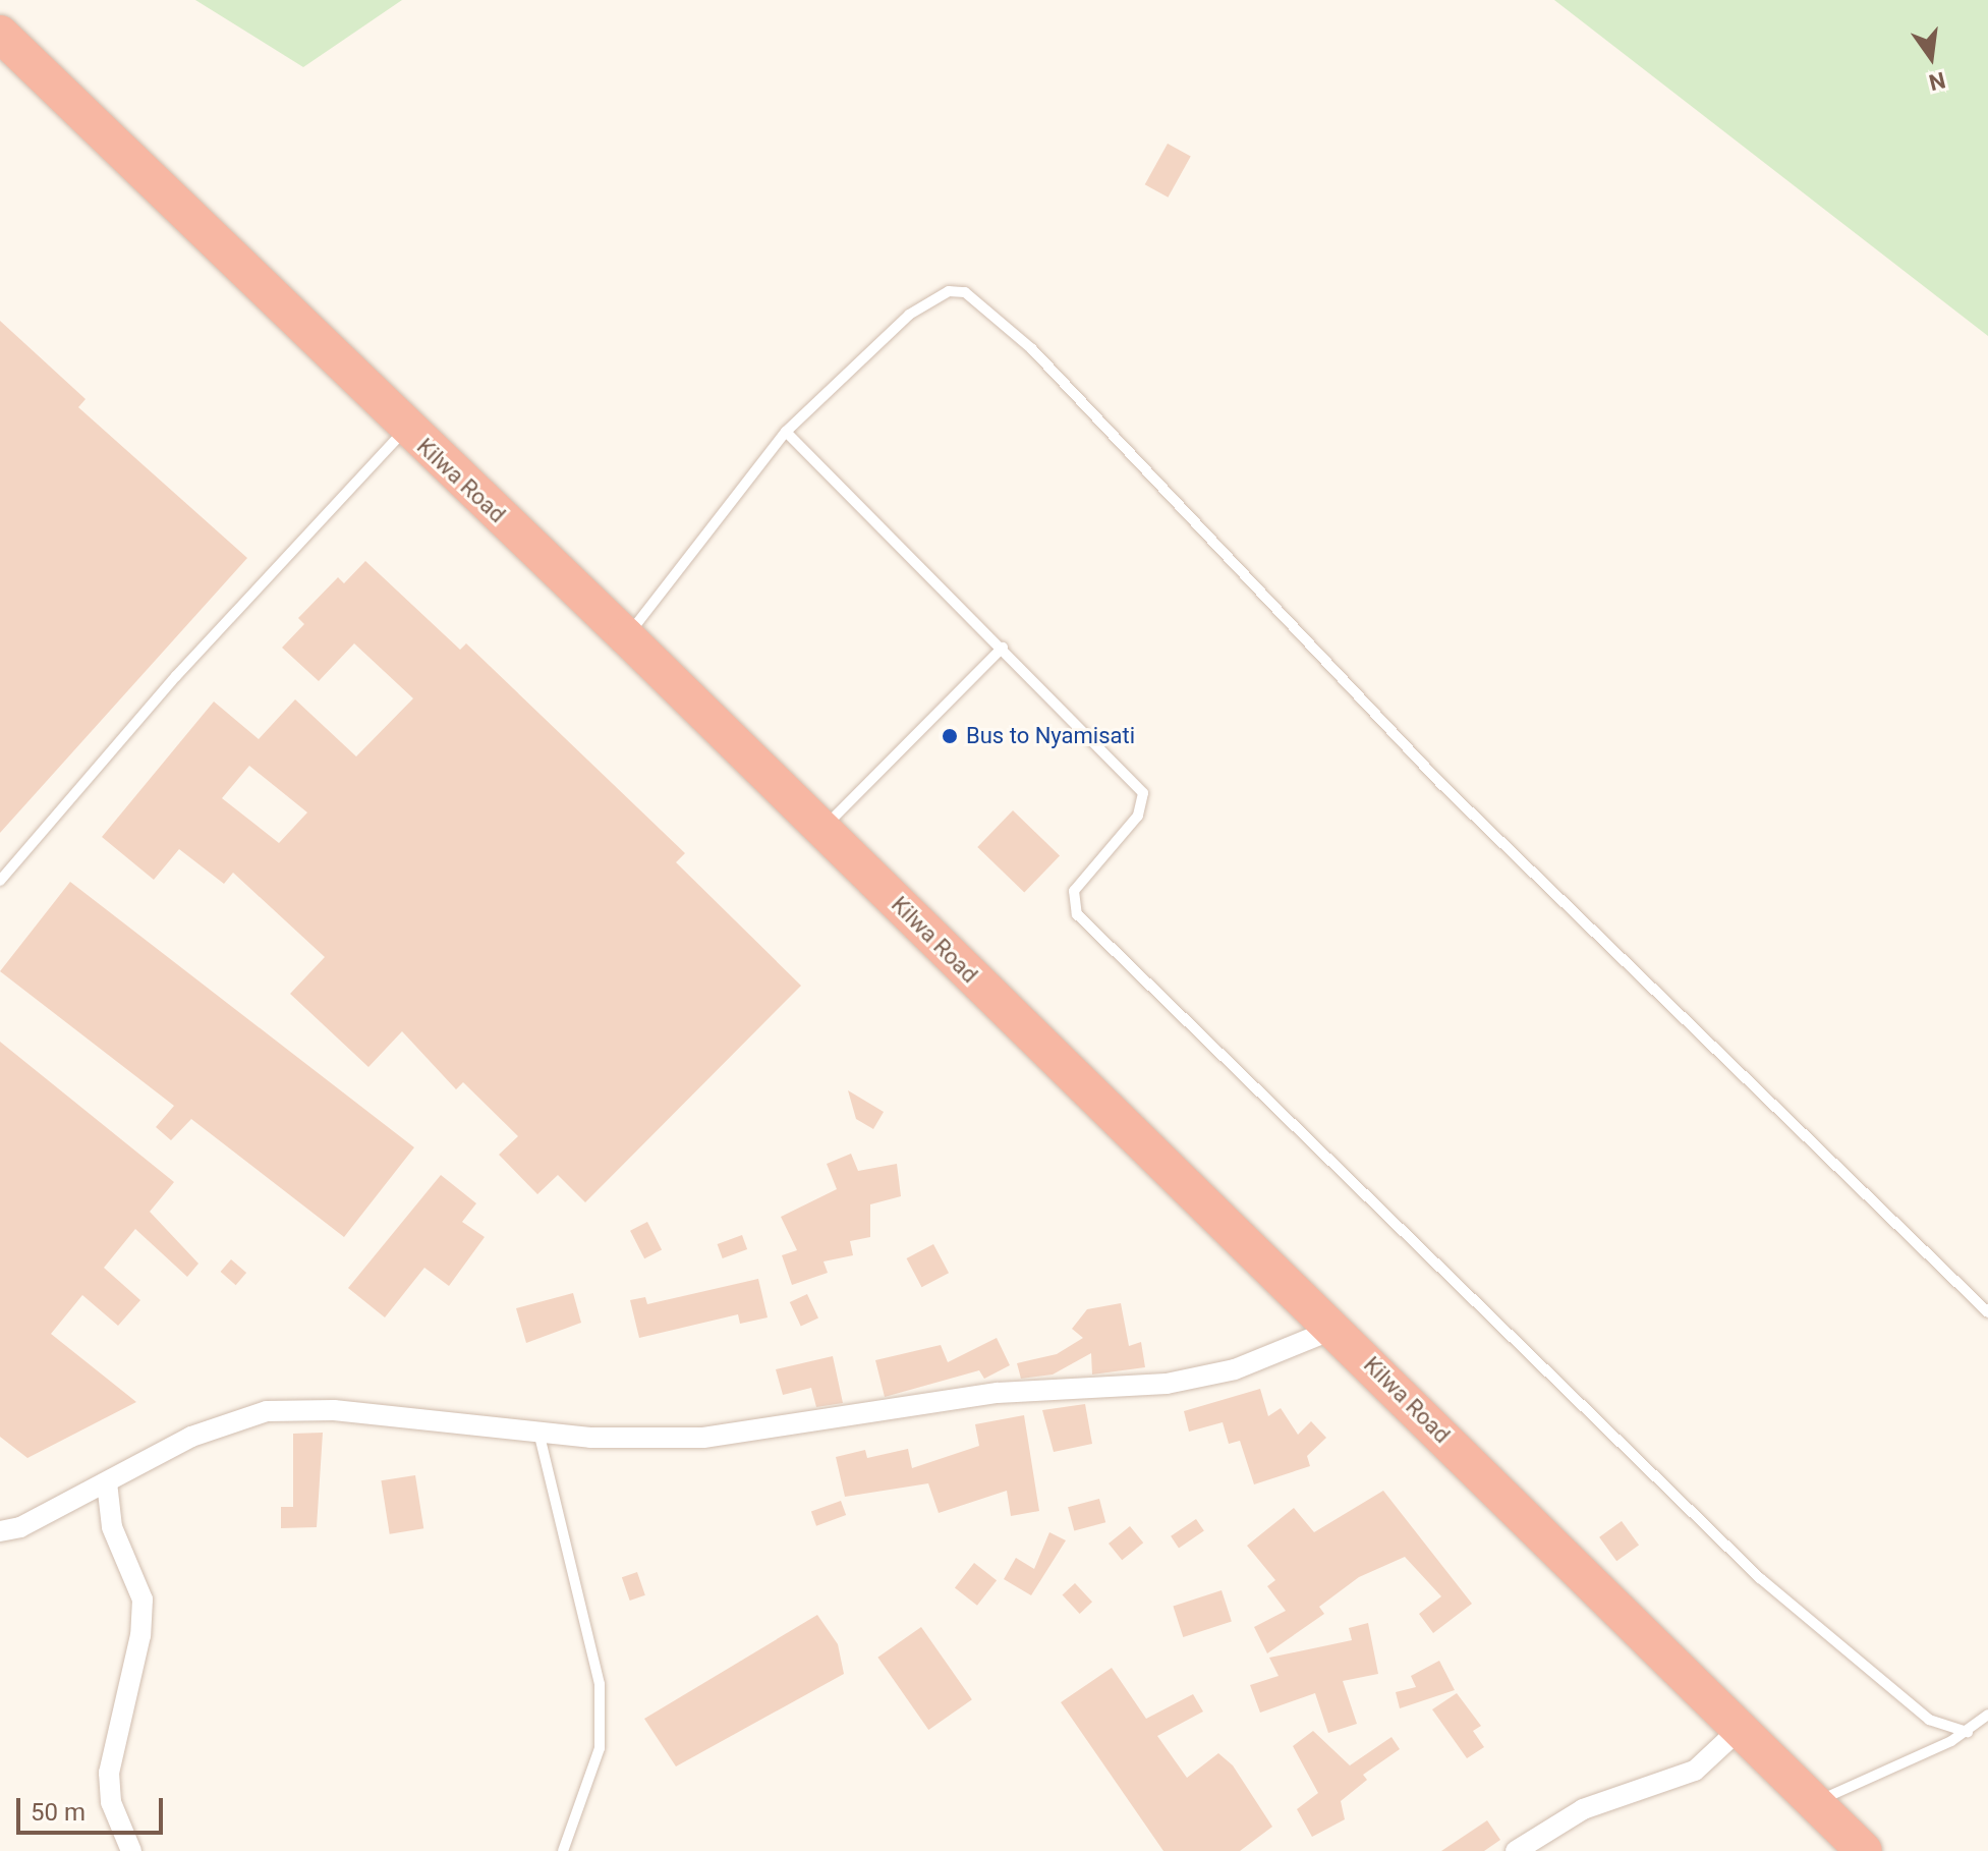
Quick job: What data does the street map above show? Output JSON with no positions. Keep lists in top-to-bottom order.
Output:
{
  "streets": {
    "highway": ["Kilwa Road"]
  },
  "places": ["Bus to Nyamisati"],
  "scale_bar": "50 m",
  "north": "bottom"
}
